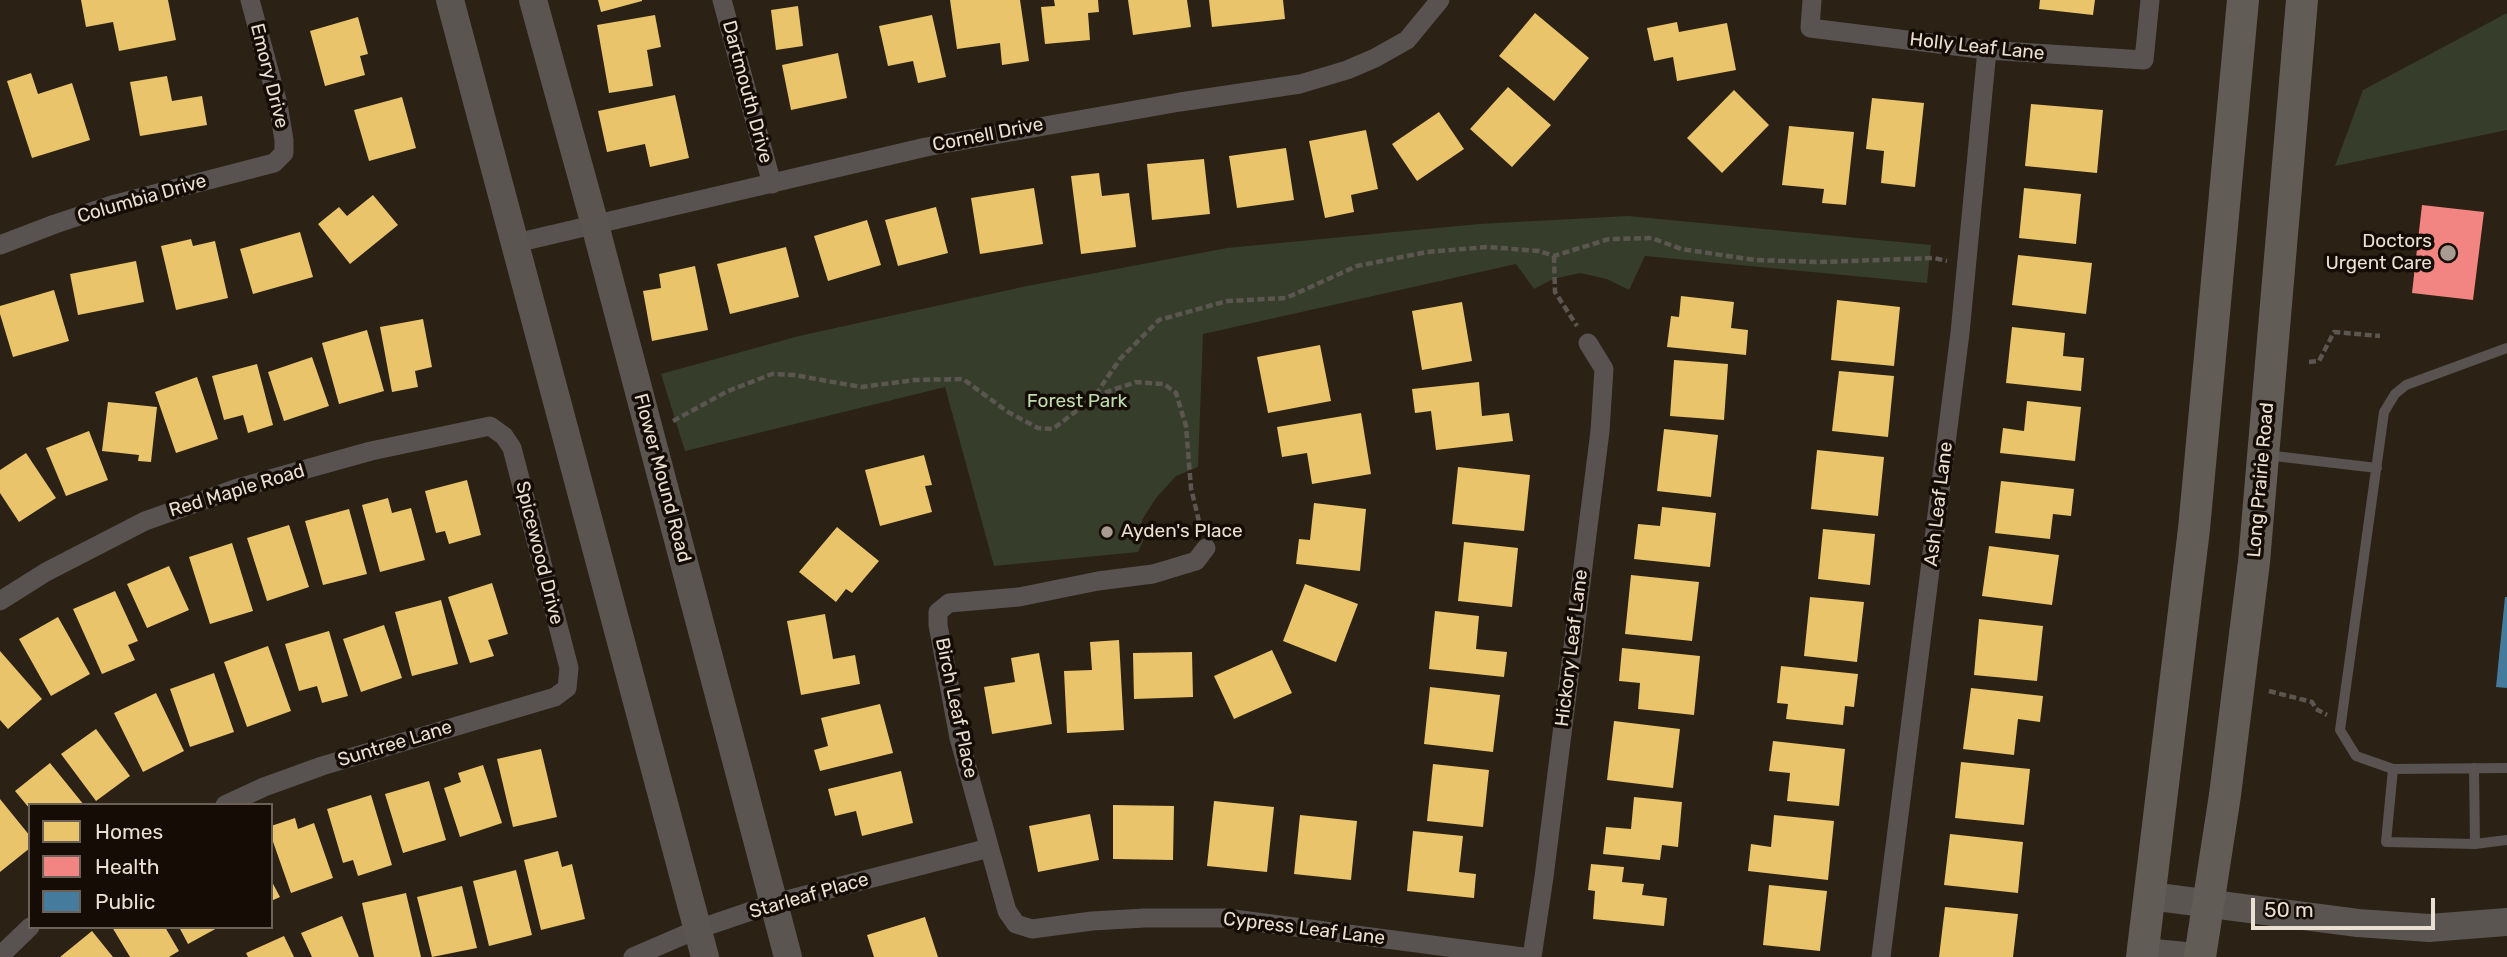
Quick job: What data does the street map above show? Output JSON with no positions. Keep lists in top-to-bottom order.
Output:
{
  "streets": {
    "main road": ["Flower Mound Road", "Long Prairie Road"],
    "street": [
      "Holly Leaf Lane",
      "Emory Drive",
      "Dartmouth Drive",
      "Cornell Drive",
      "Columbia Drive",
      "Red Maple Road",
      "Ash Leaf Lane",
      "Spicewood Drive",
      "Hickory Leaf Lane",
      "Birch Leaf Place",
      "Suntree Lane",
      "Starleaf Place",
      "Cypress Leaf Lane"
    ]
  },
  "crossings": [
    ["Holly Leaf Lane", "Ash Leaf Lane"],
    ["Emory Drive", "Columbia Drive"],
    ["Dartmouth Drive", "Cornell Drive"],
    ["Cornell Drive", "Flower Mound Road"],
    ["Flower Mound Road", "Starleaf Place"],
    ["Red Maple Road", "Spicewood Drive"],
    ["Spicewood Drive", "Suntree Lane"],
    ["Birch Leaf Place", "Starleaf Place"],
    ["Birch Leaf Place", "Cypress Leaf Lane"]
  ],
  "parks": ["Forest Park"],
  "places": ["Doctors Urgent Care", "Ayden's Place"],
  "legend": ["Homes", "Health", "Public"],
  "scale_bar": "50 m"
}
